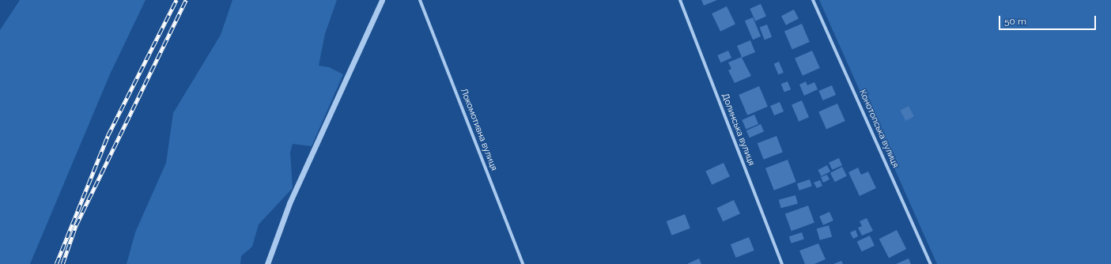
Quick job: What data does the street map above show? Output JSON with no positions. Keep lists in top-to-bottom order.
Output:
{
  "streets": {
    "street": ["Конотопська вулиця", "Локомотивна вулиця", "Долинська вулиця"]
  },
  "scale_bar": "50 m"
}
